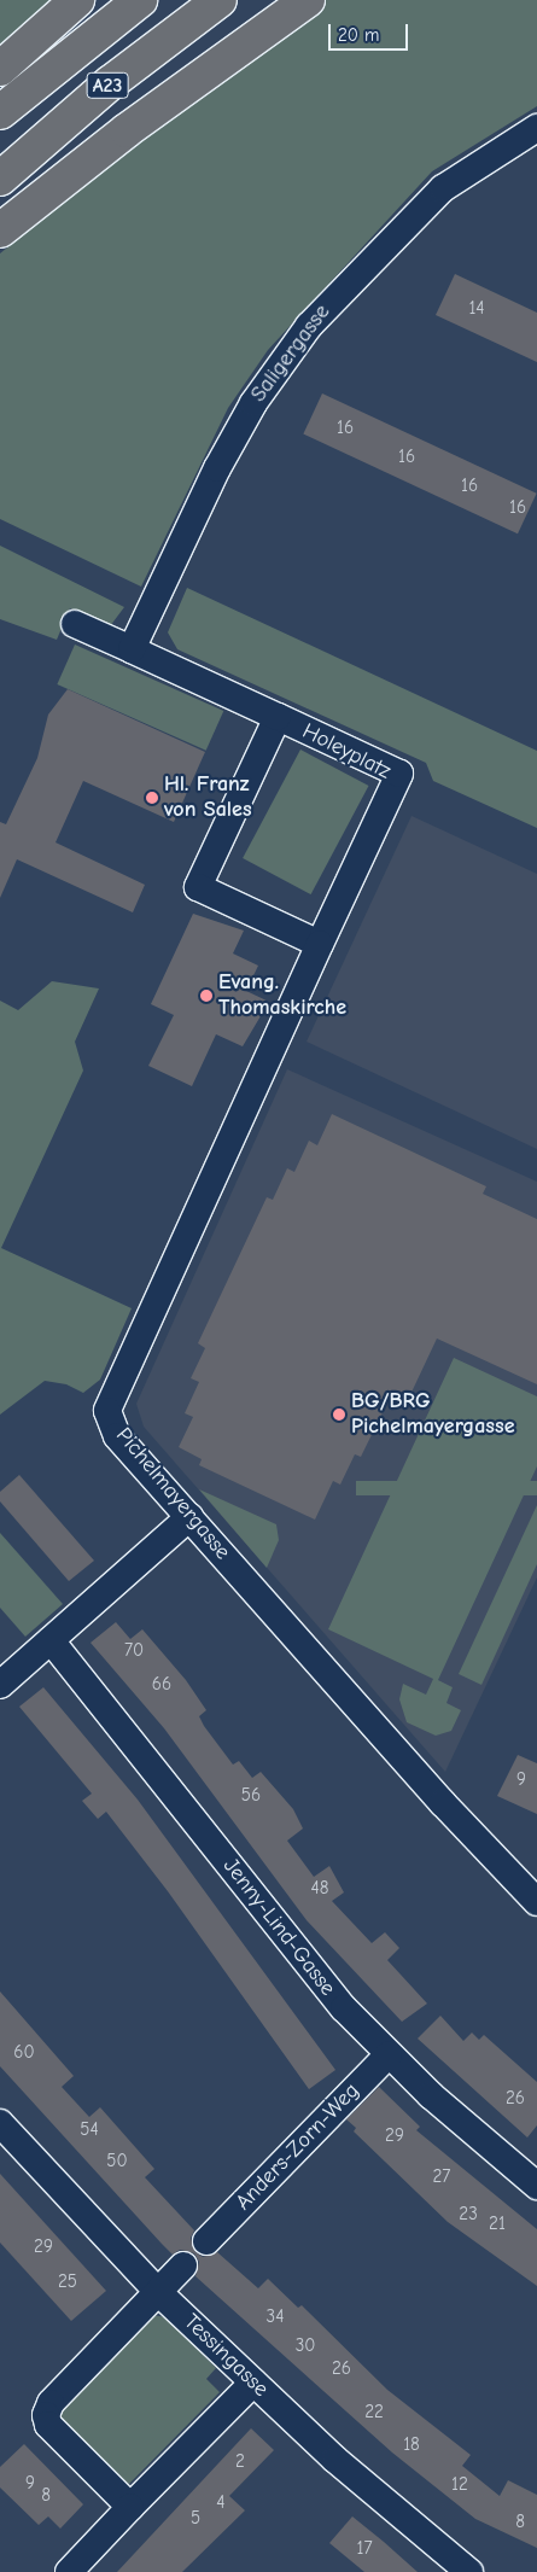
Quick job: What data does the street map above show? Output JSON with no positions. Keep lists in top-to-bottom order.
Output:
{
  "streets": {
    "highway": ["A23"],
    "street": [
      "Saligergasse",
      "Holeyplatz",
      "Pichelmayergasse",
      "Jenny-Lind-Gasse",
      "Anders-Zorn-Weg",
      "Tessingasse"
    ]
  },
  "crossings": [
    ["Holeyplatz", "Pichelmayergasse"],
    ["Jenny-Lind-Gasse", "Anders-Zorn-Weg"]
  ],
  "places": ["Hl. Franz von Sales", "Evang. Thomaskirche", "BG/BRG Pichelmayergasse"],
  "house_numbers": [
    "14",
    "16",
    "16",
    "16",
    "16",
    "70",
    "66",
    "9",
    "56",
    "48",
    "60",
    "26",
    "54",
    "29",
    "50",
    "27",
    "23",
    "21",
    "29",
    "25",
    "34",
    "30",
    "26",
    "22",
    "18",
    "2",
    "9",
    "12",
    "8",
    "4",
    "5",
    "8",
    "17"
  ],
  "scale_bar": "20 m"
}
